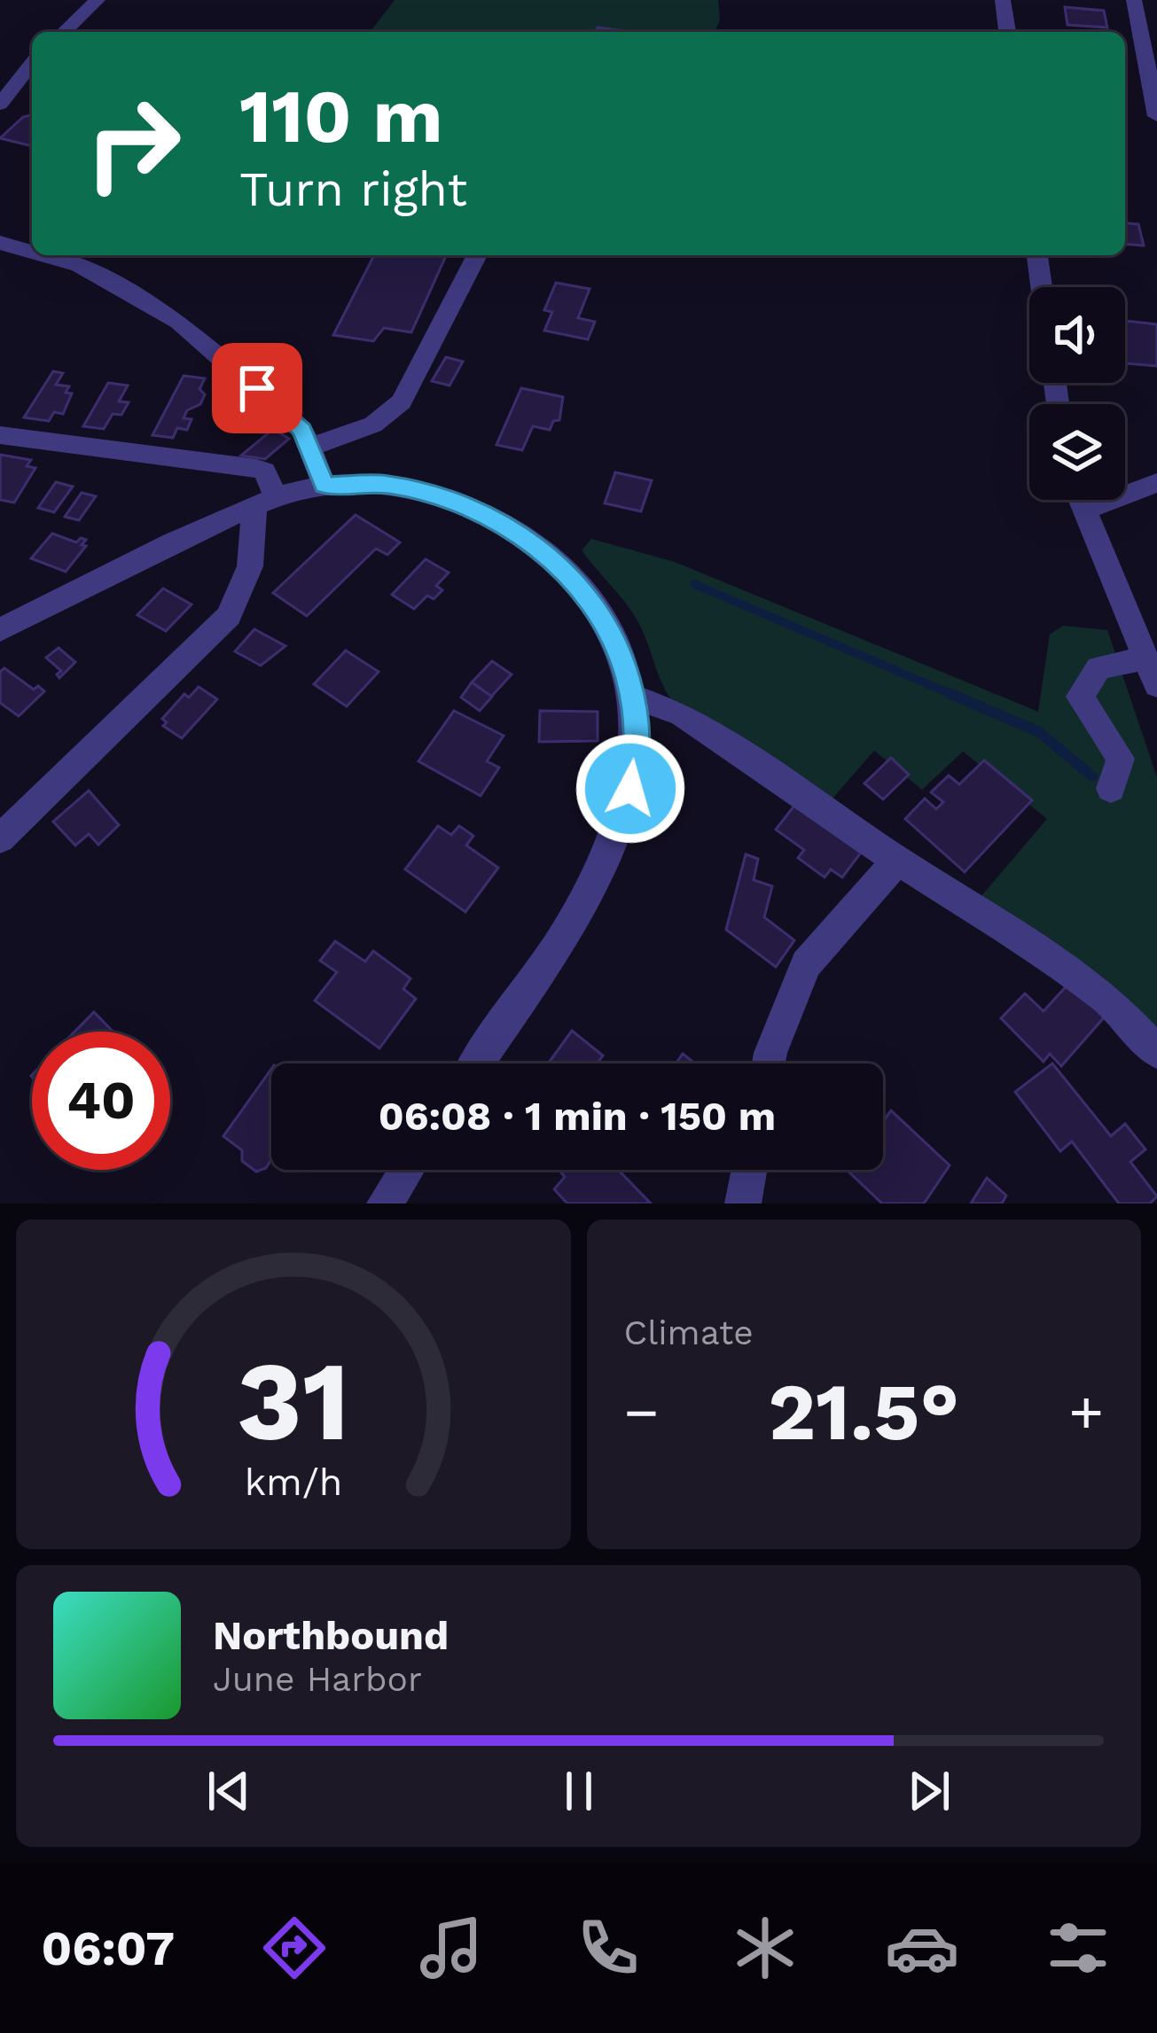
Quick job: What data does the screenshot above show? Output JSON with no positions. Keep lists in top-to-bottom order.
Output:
{
  "page": {
    "turn": ["110 m", "Turn right"],
    "limit": "40",
    "trip": "06:08 · 1 min · 150 m",
    "tile": "Climate",
    "heat": ["−", "21.5°", "+"],
    "song": ["Northbound", "June Harbor"],
    "tabs": "06:07",
    "gauge": ["31", "km/h"]
  }
}
